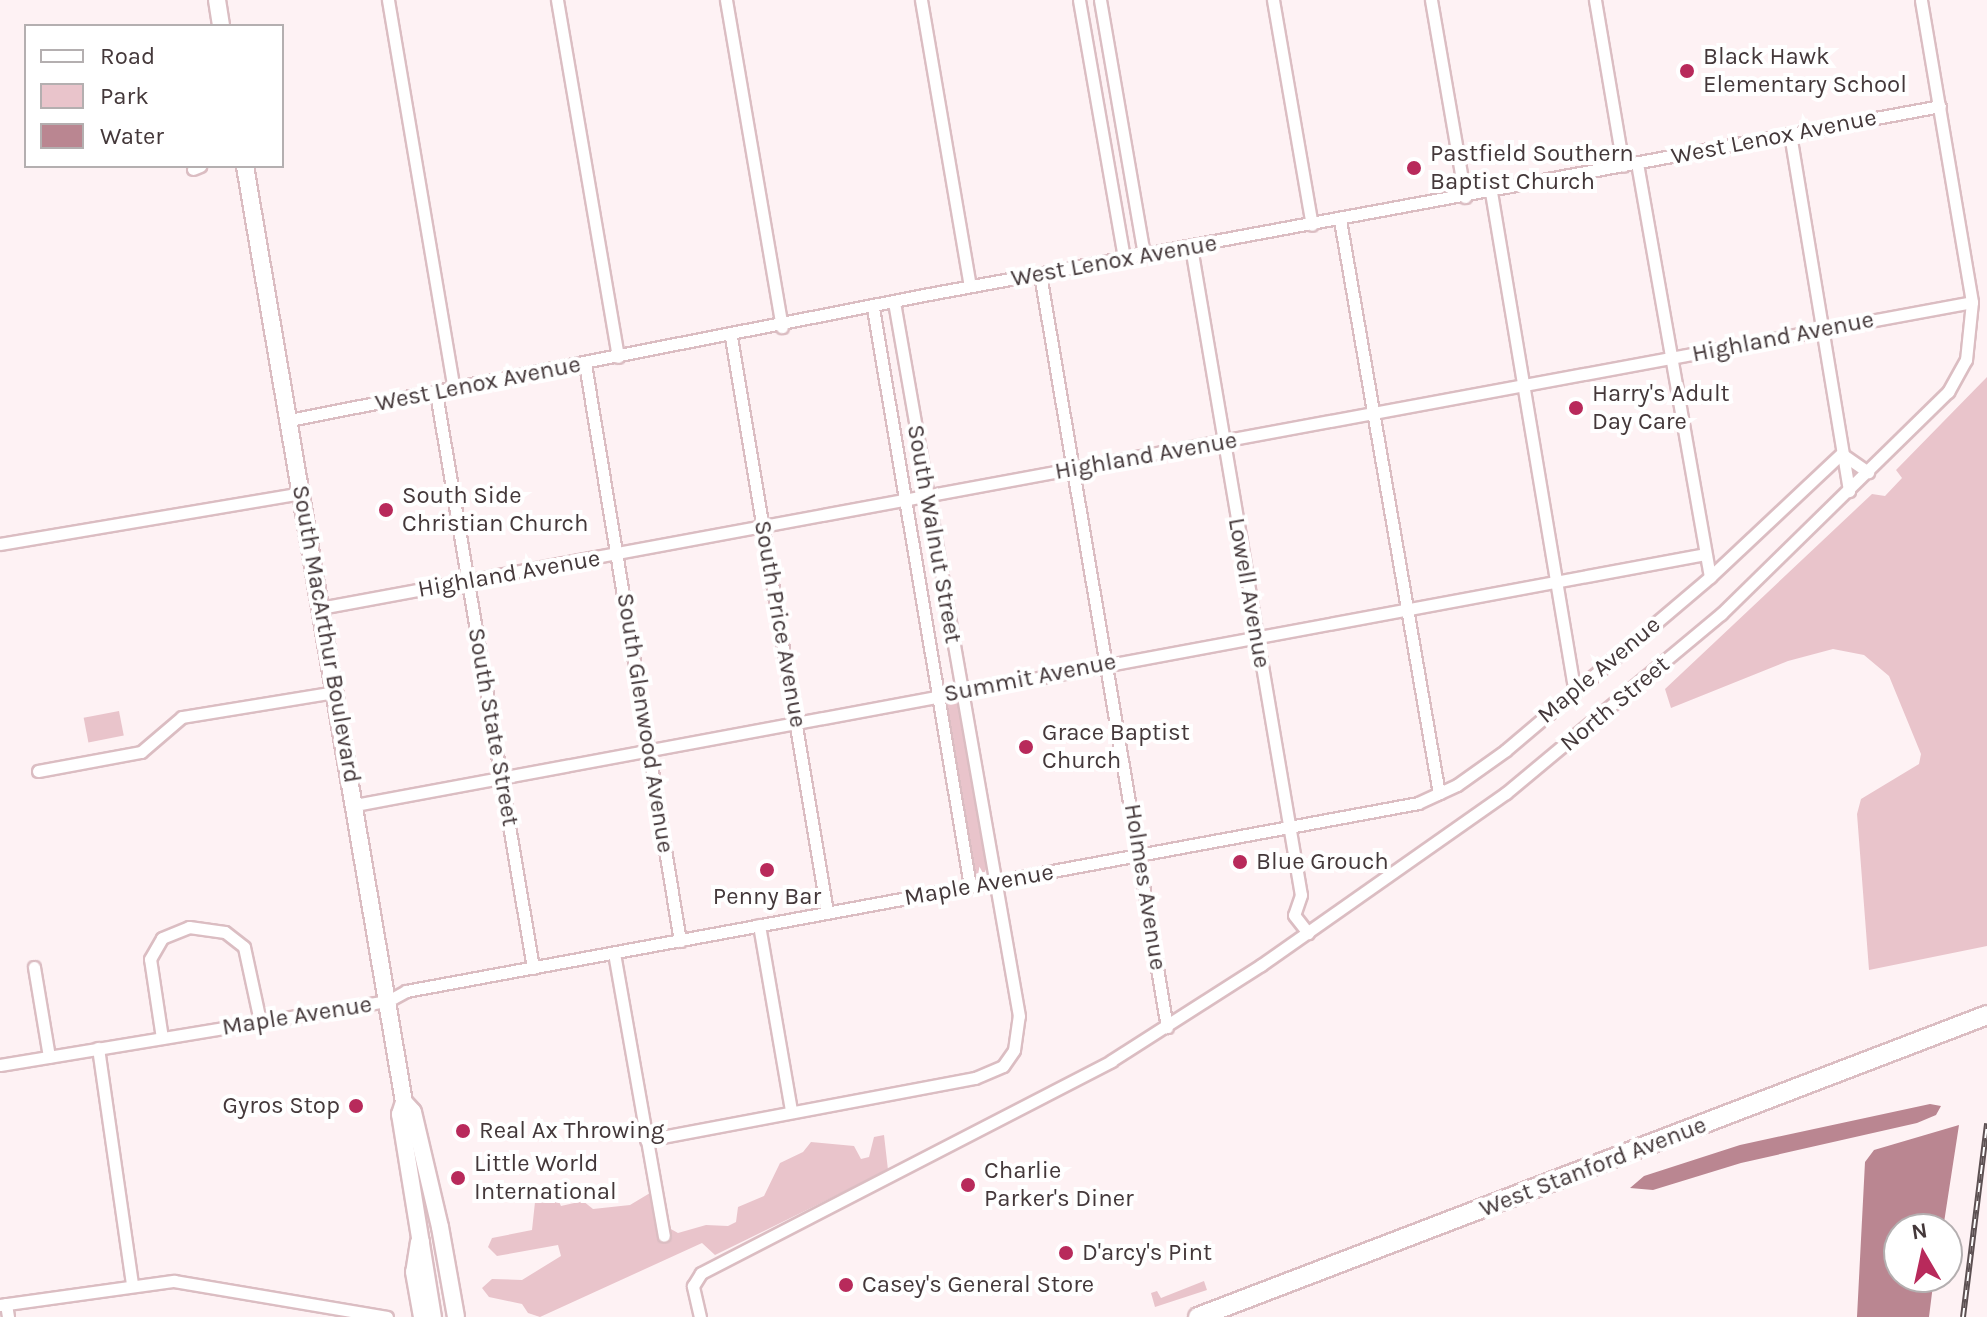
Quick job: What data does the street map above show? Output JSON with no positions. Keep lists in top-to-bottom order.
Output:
{
  "streets": {
    "main road": ["South MacArthur Boulevard", "West Stanford Avenue"],
    "street": [
      "West Lenox Avenue",
      "Highland Avenue",
      "South Walnut Street",
      "Lowell Avenue",
      "South Price Avenue",
      "Maple Avenue",
      "Summit Avenue",
      "North Street",
      "South Glenwood Avenue",
      "South State Street",
      "Holmes Avenue"
    ]
  },
  "crossings": [
    ["West Lenox Avenue", "South Walnut Street"],
    ["West Lenox Avenue", "Lowell Avenue"],
    ["West Lenox Avenue", "South Price Avenue"],
    ["West Lenox Avenue", "South MacArthur Boulevard"],
    ["West Lenox Avenue", "North Street"],
    ["West Lenox Avenue", "South Glenwood Avenue"],
    ["West Lenox Avenue", "South State Street"],
    ["West Lenox Avenue", "Holmes Avenue"],
    ["Highland Avenue", "South Walnut Street"],
    ["Highland Avenue", "Lowell Avenue"],
    ["Highland Avenue", "South Price Avenue"],
    ["Highland Avenue", "South MacArthur Boulevard"],
    ["Highland Avenue", "North Street"],
    ["Highland Avenue", "South Glenwood Avenue"],
    ["Highland Avenue", "South State Street"],
    ["Highland Avenue", "Holmes Avenue"],
    ["South Walnut Street", "Maple Avenue"],
    ["South Walnut Street", "Summit Avenue"],
    ["Lowell Avenue", "Maple Avenue"],
    ["Lowell Avenue", "Summit Avenue"],
    ["Lowell Avenue", "North Street"],
    ["South Price Avenue", "Maple Avenue"],
    ["South Price Avenue", "Summit Avenue"],
    ["South MacArthur Boulevard", "Maple Avenue"],
    ["South MacArthur Boulevard", "Summit Avenue"],
    ["Maple Avenue", "South Glenwood Avenue"],
    ["Maple Avenue", "South State Street"],
    ["Maple Avenue", "Holmes Avenue"],
    ["Summit Avenue", "South Glenwood Avenue"],
    ["Summit Avenue", "South State Street"],
    ["Summit Avenue", "Holmes Avenue"],
    ["North Street", "Holmes Avenue"]
  ],
  "places": [
    "Black Hawk Elementary School",
    "Pastfield Southern Baptist Church",
    "Harry's Adult Day Care",
    "South Side Christian Church",
    "Grace Baptist Church",
    "Blue Grouch",
    "Penny Bar",
    "Gyros Stop",
    "Real Ax Throwing",
    "Little World International",
    "Charlie Parker's Diner",
    "D'arcy's Pint",
    "Casey's General Store"
  ],
  "legend": ["Road", "Park", "Water"],
  "north": "top"
}
